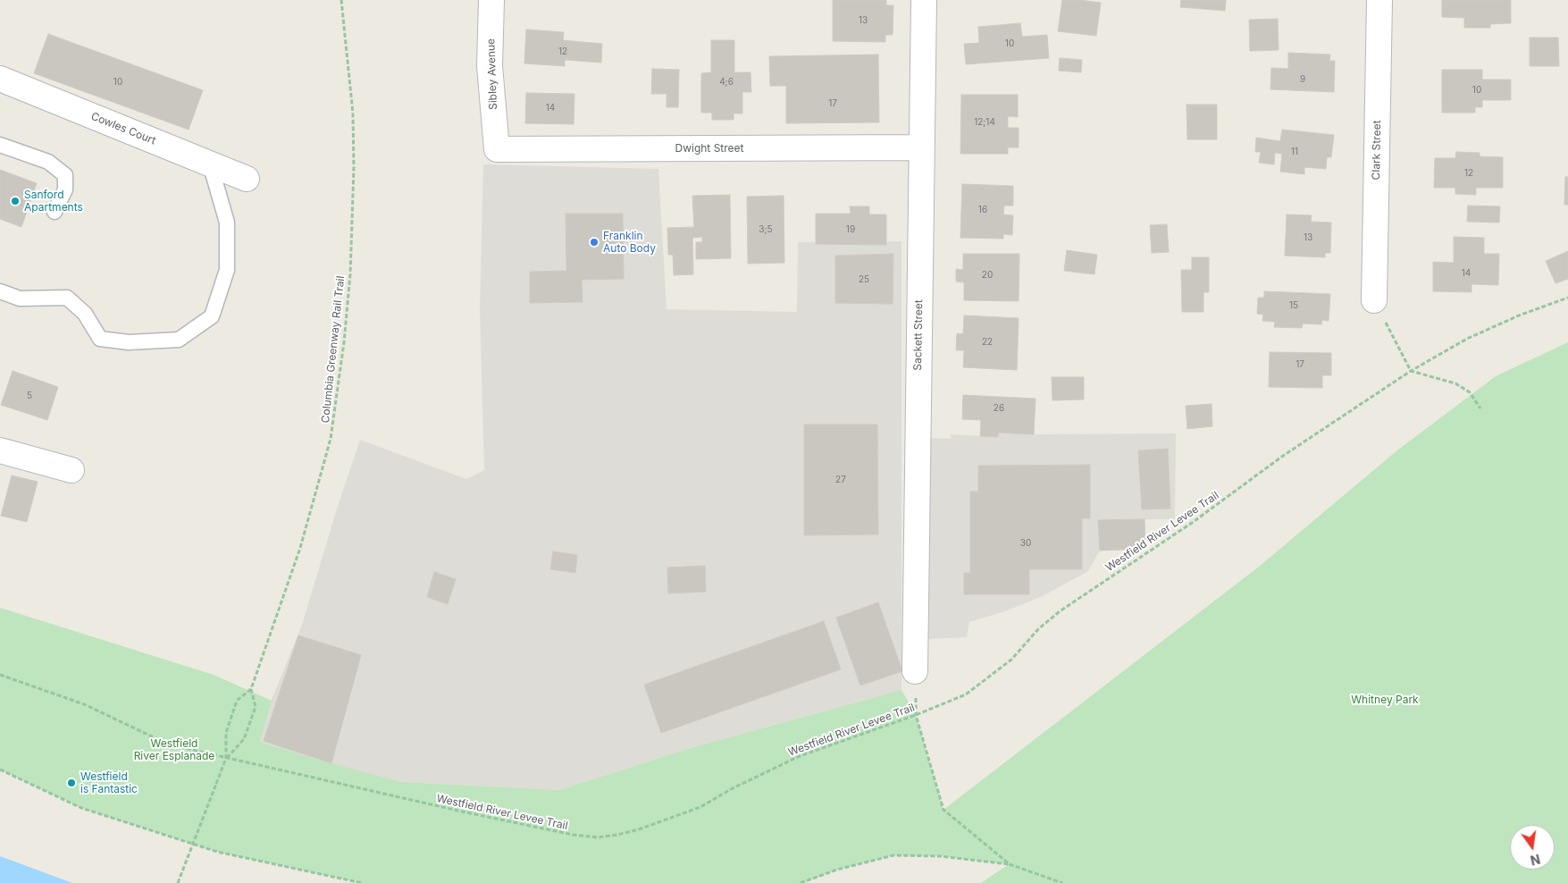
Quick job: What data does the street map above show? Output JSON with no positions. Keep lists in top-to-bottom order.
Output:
{
  "streets": {
    "street": [
      "Sibley Avenue",
      "Cowles Court",
      "Dwight Street",
      "Clark Street",
      "Sackett Street"
    ],
    "path": ["Columbia Greenway Rail Trail", "Westfield River Levee Trail"]
  },
  "crossings": [
    ["Sibley Avenue", "Dwight Street"],
    ["Dwight Street", "Sackett Street"],
    ["Columbia Greenway Rail Trail", "Westfield River Levee Trail"]
  ],
  "parks": ["Whitney Park", "Westfield River Esplanade"],
  "places": ["Sanford Apartments", "Franklin Auto Body", "Westfield is Fantastic"],
  "house_numbers": [
    "13",
    "10",
    "12",
    "9",
    "10",
    "4;6",
    "10",
    "17",
    "14",
    "12;14",
    "11",
    "12",
    "16",
    "3;5",
    "19",
    "13",
    "14",
    "20",
    "25",
    "15",
    "22",
    "17",
    "5",
    "26",
    "27",
    "30"
  ],
  "north": "bottom"
}
